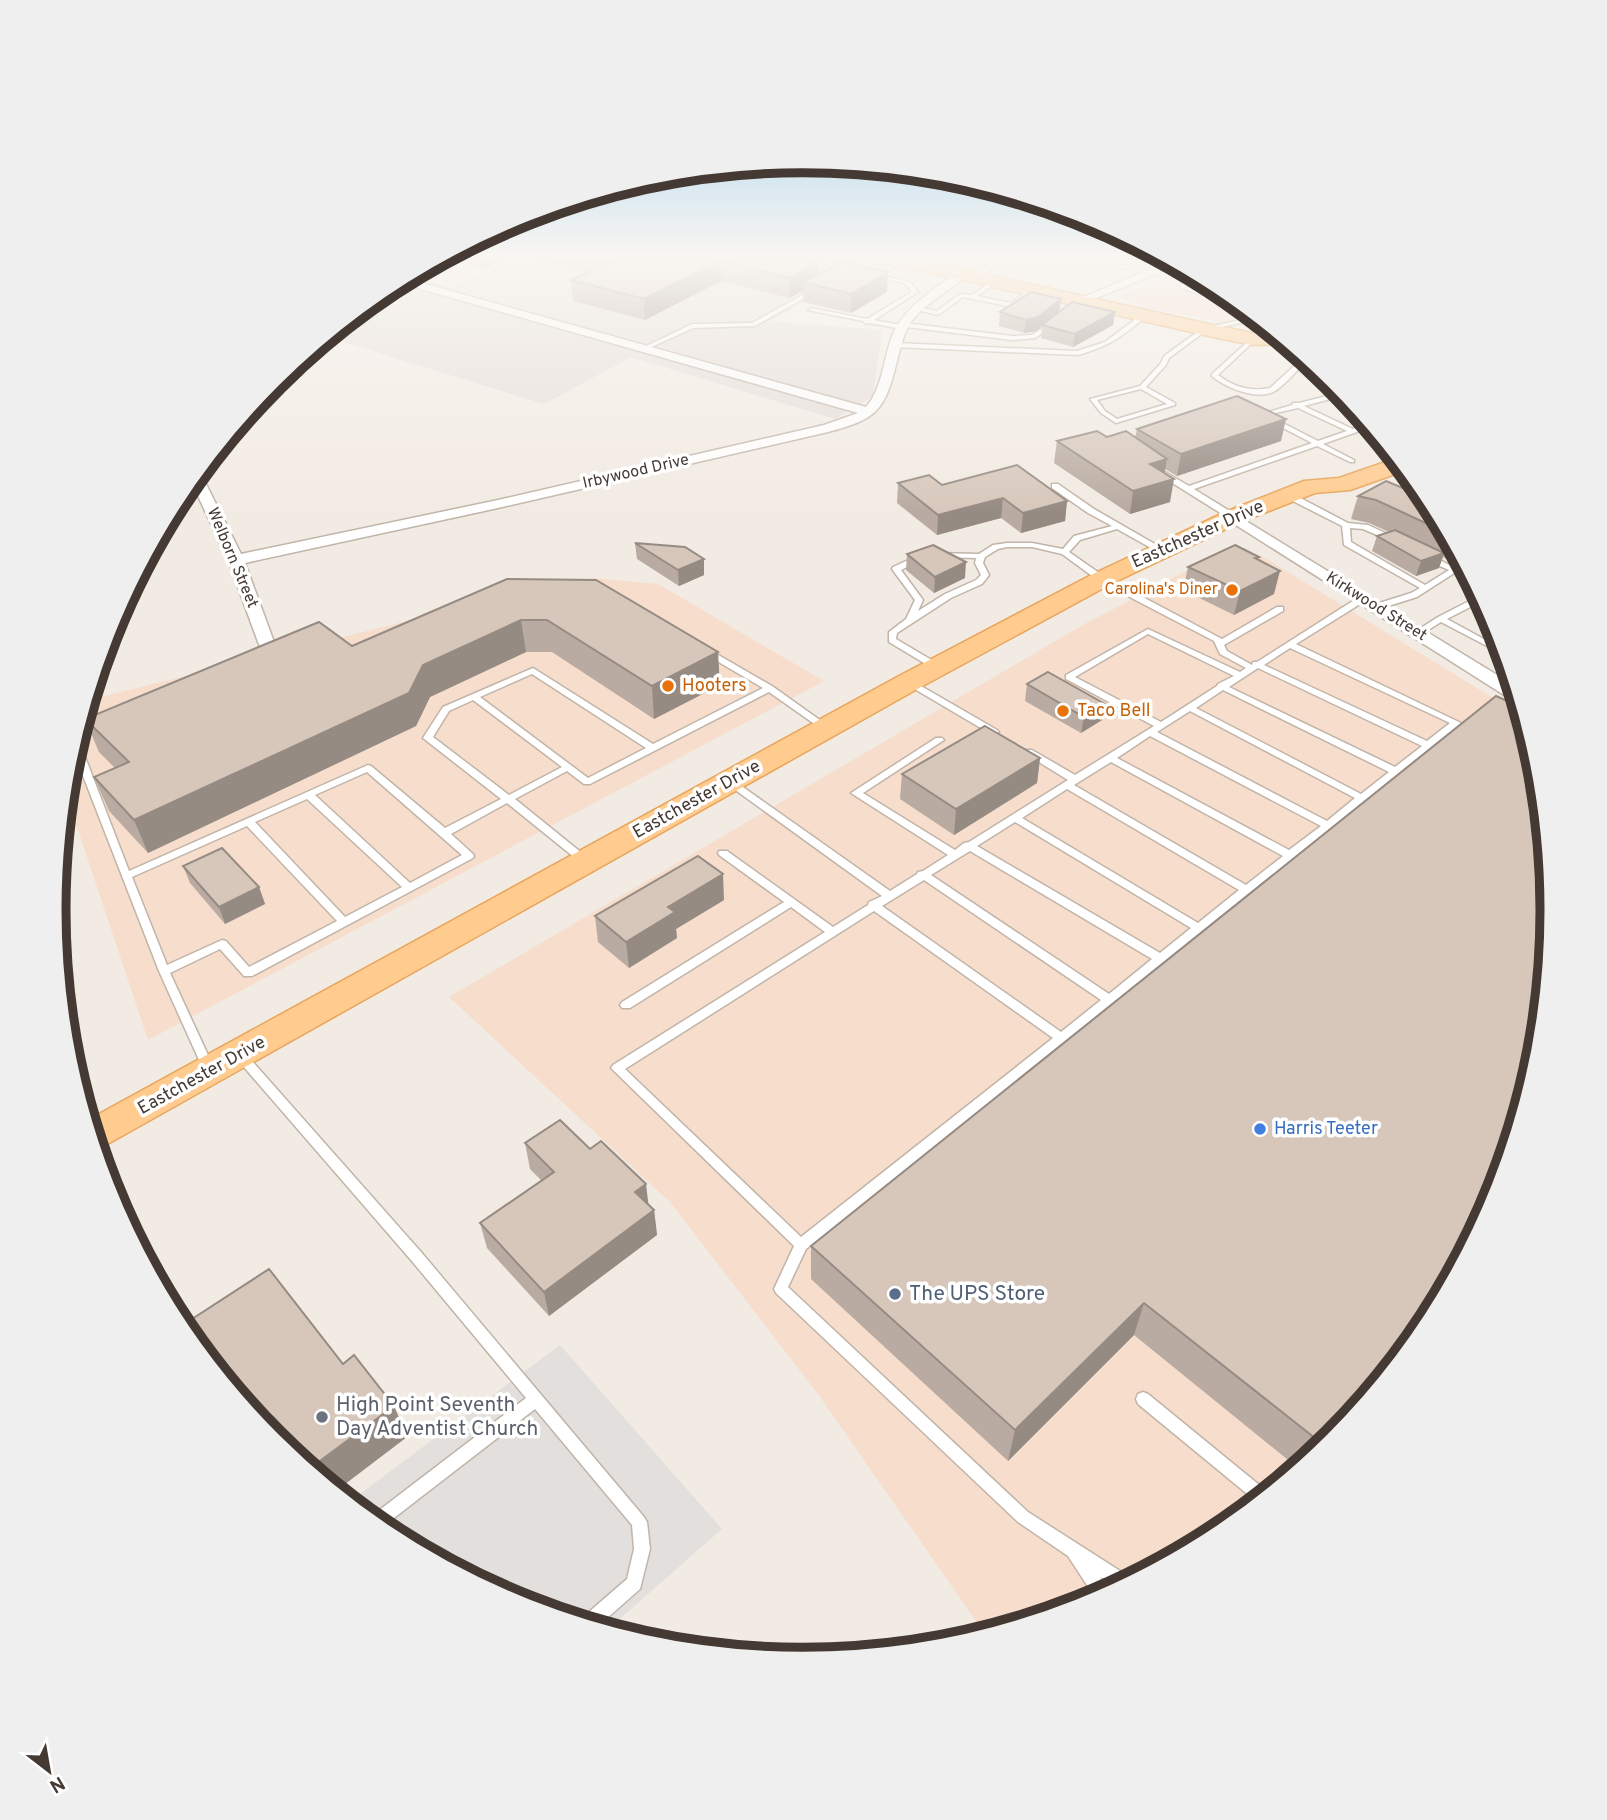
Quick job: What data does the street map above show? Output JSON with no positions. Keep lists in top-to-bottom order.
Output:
{
  "streets": {
    "main road": ["Eastchester Drive"],
    "street": ["Irbywood Drive", "Welborn Street", "Kirkwood Street"]
  },
  "crossings": [
    ["Irbywood Drive", "Welborn Street"],
    ["Eastchester Drive", "Kirkwood Street"]
  ],
  "places": [
    "Carolina's Diner",
    "Hooters",
    "Taco Bell",
    "Harris Teeter",
    "The UPS Store",
    "High Point Seventh Day Adventist Church"
  ],
  "north": "bottom right"
}
